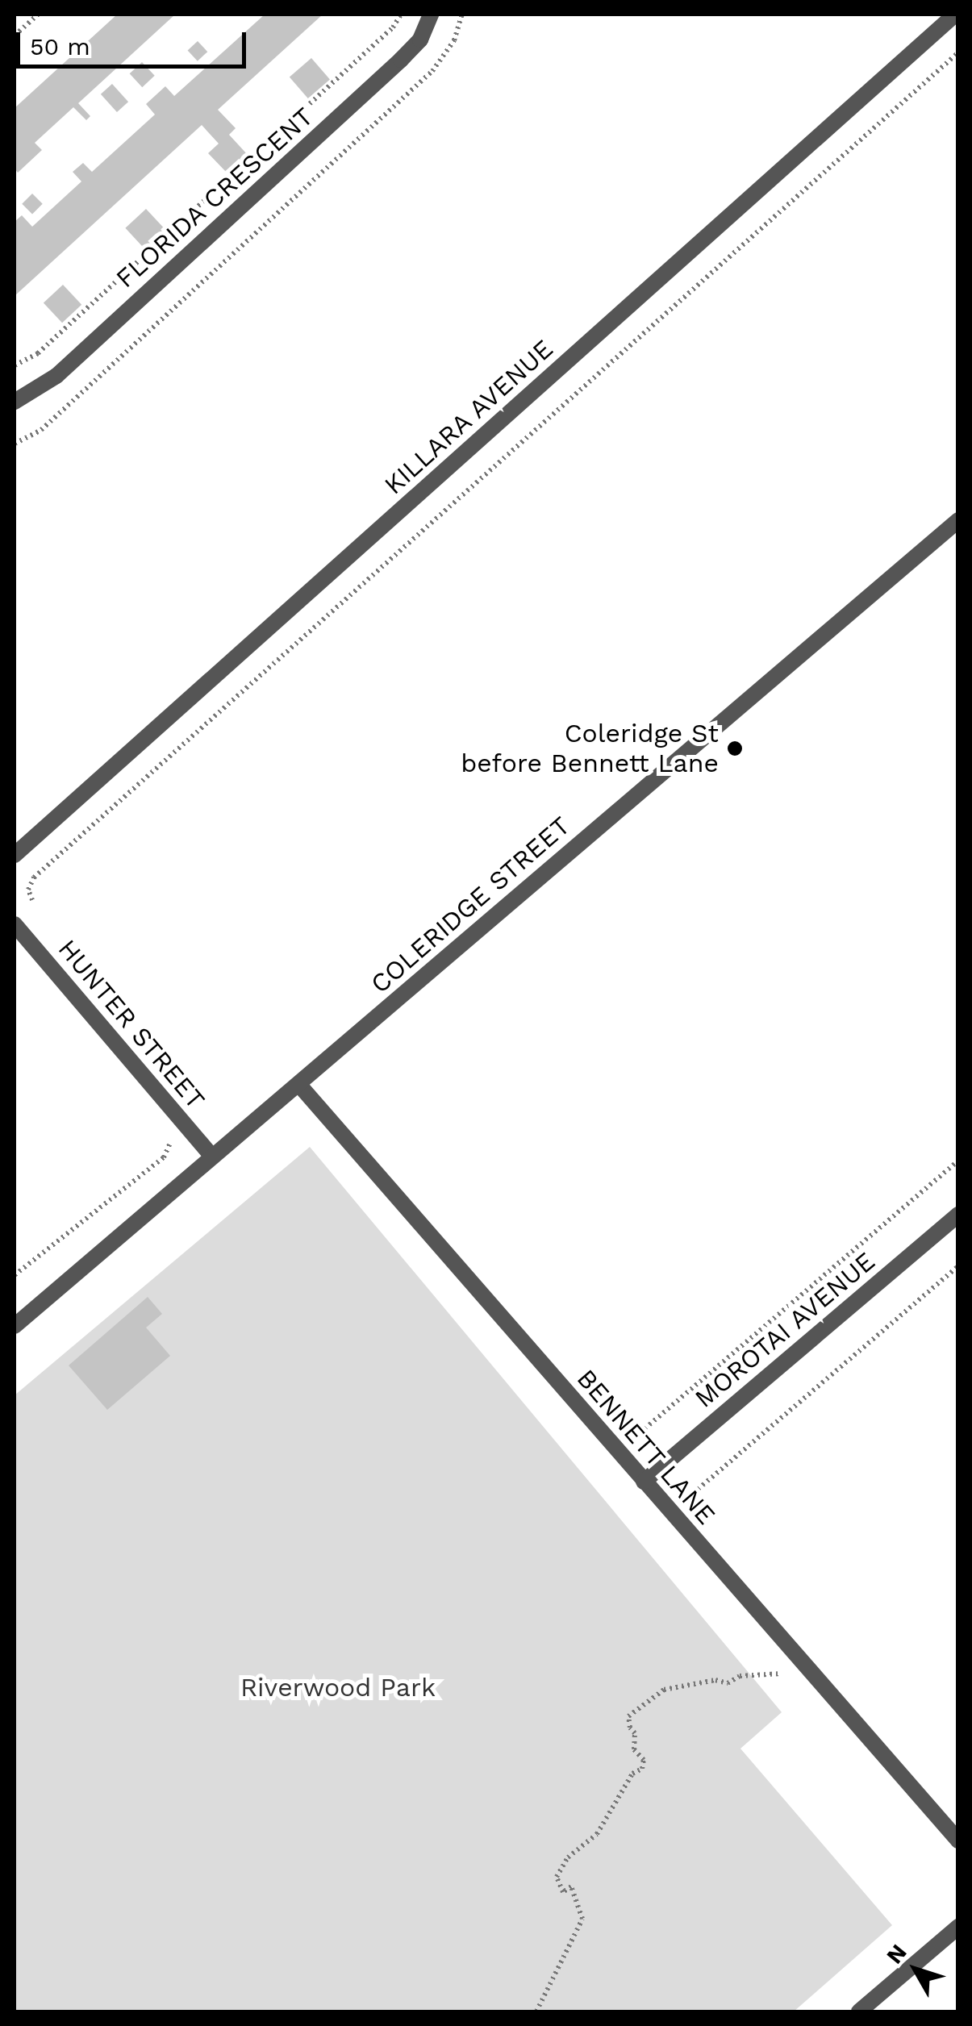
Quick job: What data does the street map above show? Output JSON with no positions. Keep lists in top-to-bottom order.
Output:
{
  "streets": {
    "street": [
      "FLORIDA CRESCENT",
      "KILLARA AVENUE",
      "COLERIDGE STREET",
      "HUNTER STREET",
      "MOROTAI AVENUE",
      "BENNETT LANE"
    ]
  },
  "crossings": [
    ["COLERIDGE STREET", "HUNTER STREET"],
    ["COLERIDGE STREET", "BENNETT LANE"],
    ["MOROTAI AVENUE", "BENNETT LANE"]
  ],
  "parks": ["Riverwood Park"],
  "places": ["Coleridge St before Bennett Lane"],
  "scale_bar": "50 m",
  "north": "top left"
}
